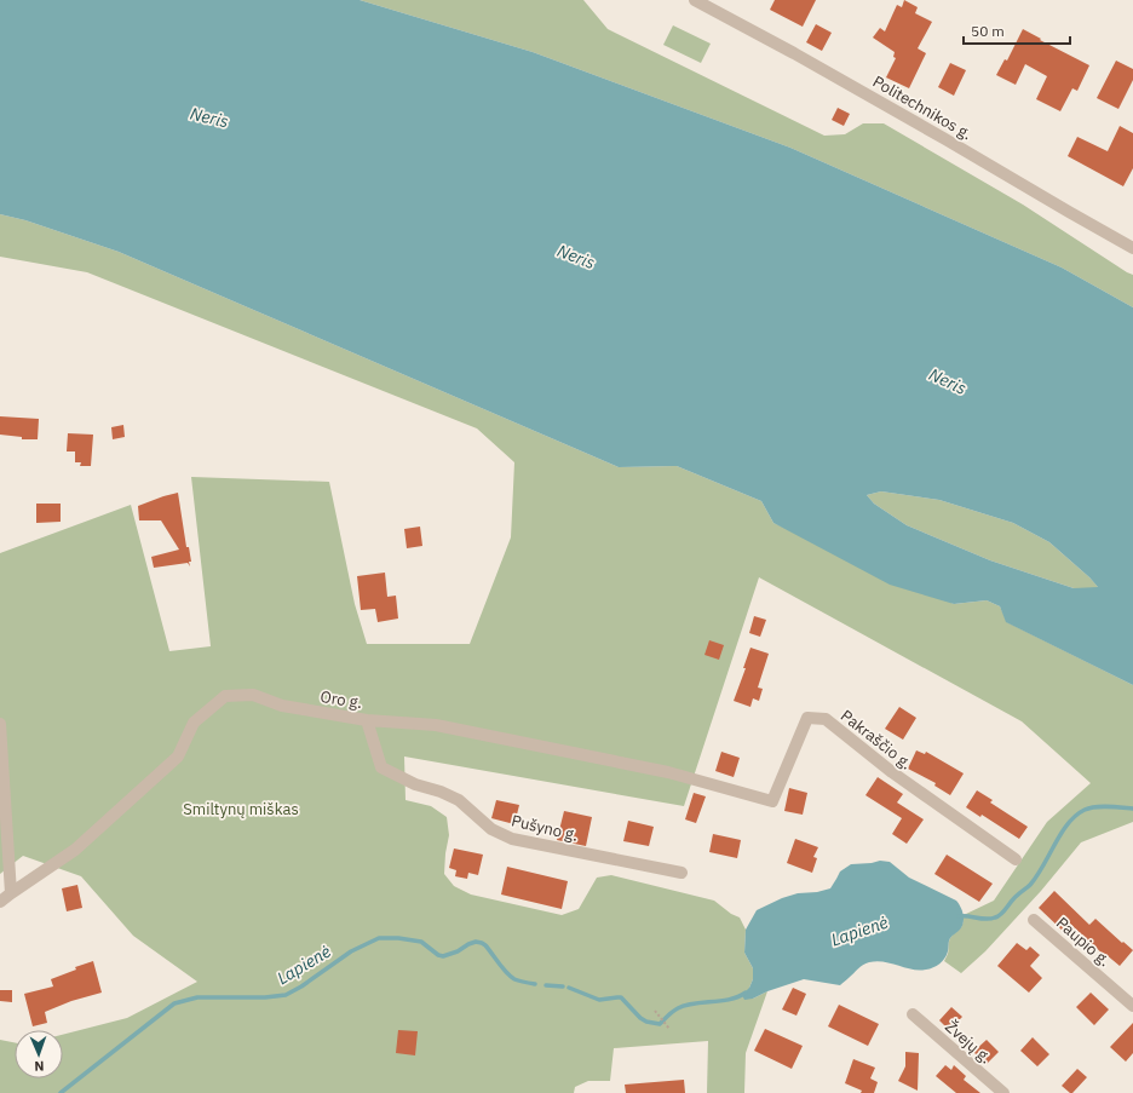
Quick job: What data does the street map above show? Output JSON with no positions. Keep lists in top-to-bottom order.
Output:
{
  "streets": {
    "street": [
      "Politechnikos g.",
      "Oro g.",
      "Pakraščio g.",
      "Pušyno g.",
      "Paupio g.",
      "Žvejų g."
    ]
  },
  "crossings": [
    ["Oro g.", "Pakraščio g."],
    ["Oro g.", "Pušyno g."]
  ],
  "water": ["Neris", "Lapienė"],
  "parks": ["Smiltynų miškas"],
  "scale_bar": "50 m",
  "north": "bottom"
}
